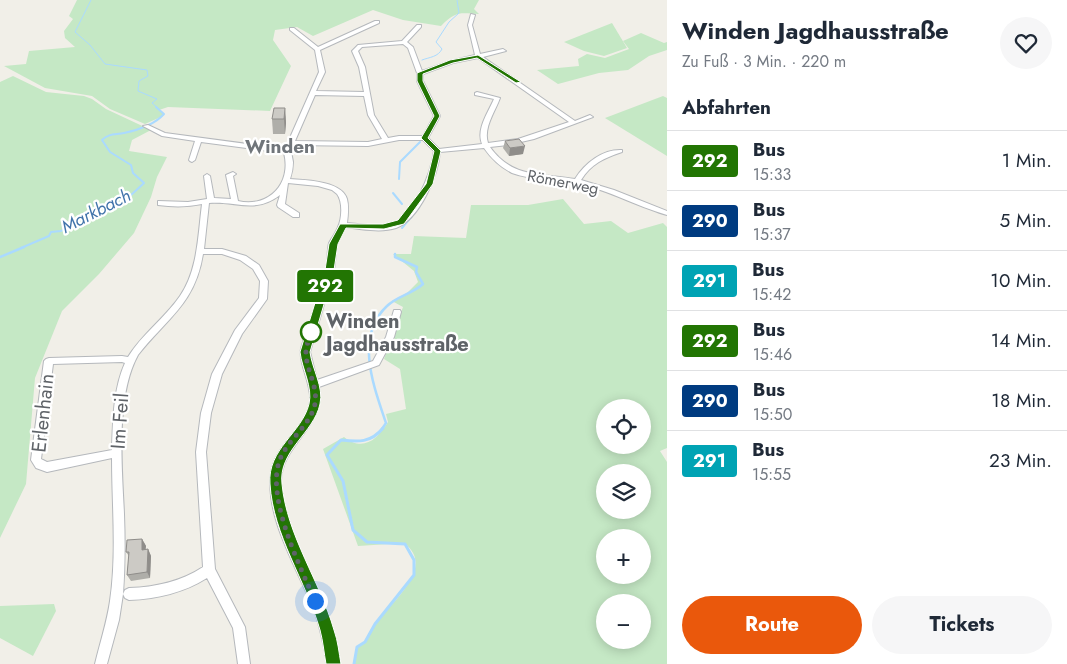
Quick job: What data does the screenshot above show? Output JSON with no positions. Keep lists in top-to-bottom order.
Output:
{
  "streets": {
    "street": ["Römerweg", "Erlenhain", "Im Feil"]
  },
  "crossings": [
    ["Erlenhain", "Im Feil"]
  ],
  "districts": ["Winden"],
  "water": ["Markbach"],
  "places": ["Winden Jagdhausstraße"],
  "lines": ["bus line 292"],
  "page": {
    "on_map": "292",
    "heading": [
      ["Winden Jagdhausstraße", "Zu Fuß · 3 Min. · 220 m"],
      "Abfahrten"
    ],
    "list": [
      {
        "mark": "292",
        "name": "Bus",
        "note": "15:33",
        "value": "1 Min."
      },
      {
        "mark": "290",
        "name": "Bus",
        "note": "15:37",
        "value": "5 Min."
      },
      {
        "mark": "291",
        "name": "Bus",
        "note": "15:42",
        "value": "10 Min."
      },
      {
        "mark": "292",
        "name": "Bus",
        "note": "15:46",
        "value": "14 Min."
      },
      {
        "mark": "290",
        "name": "Bus",
        "note": "15:50",
        "value": "18 Min."
      },
      {
        "mark": "291",
        "name": "Bus",
        "note": "15:55",
        "value": "23 Min."
      }
    ],
    "map_buttons": ["+", "−"],
    "buttons": ["Route", "Tickets"]
  }
}
